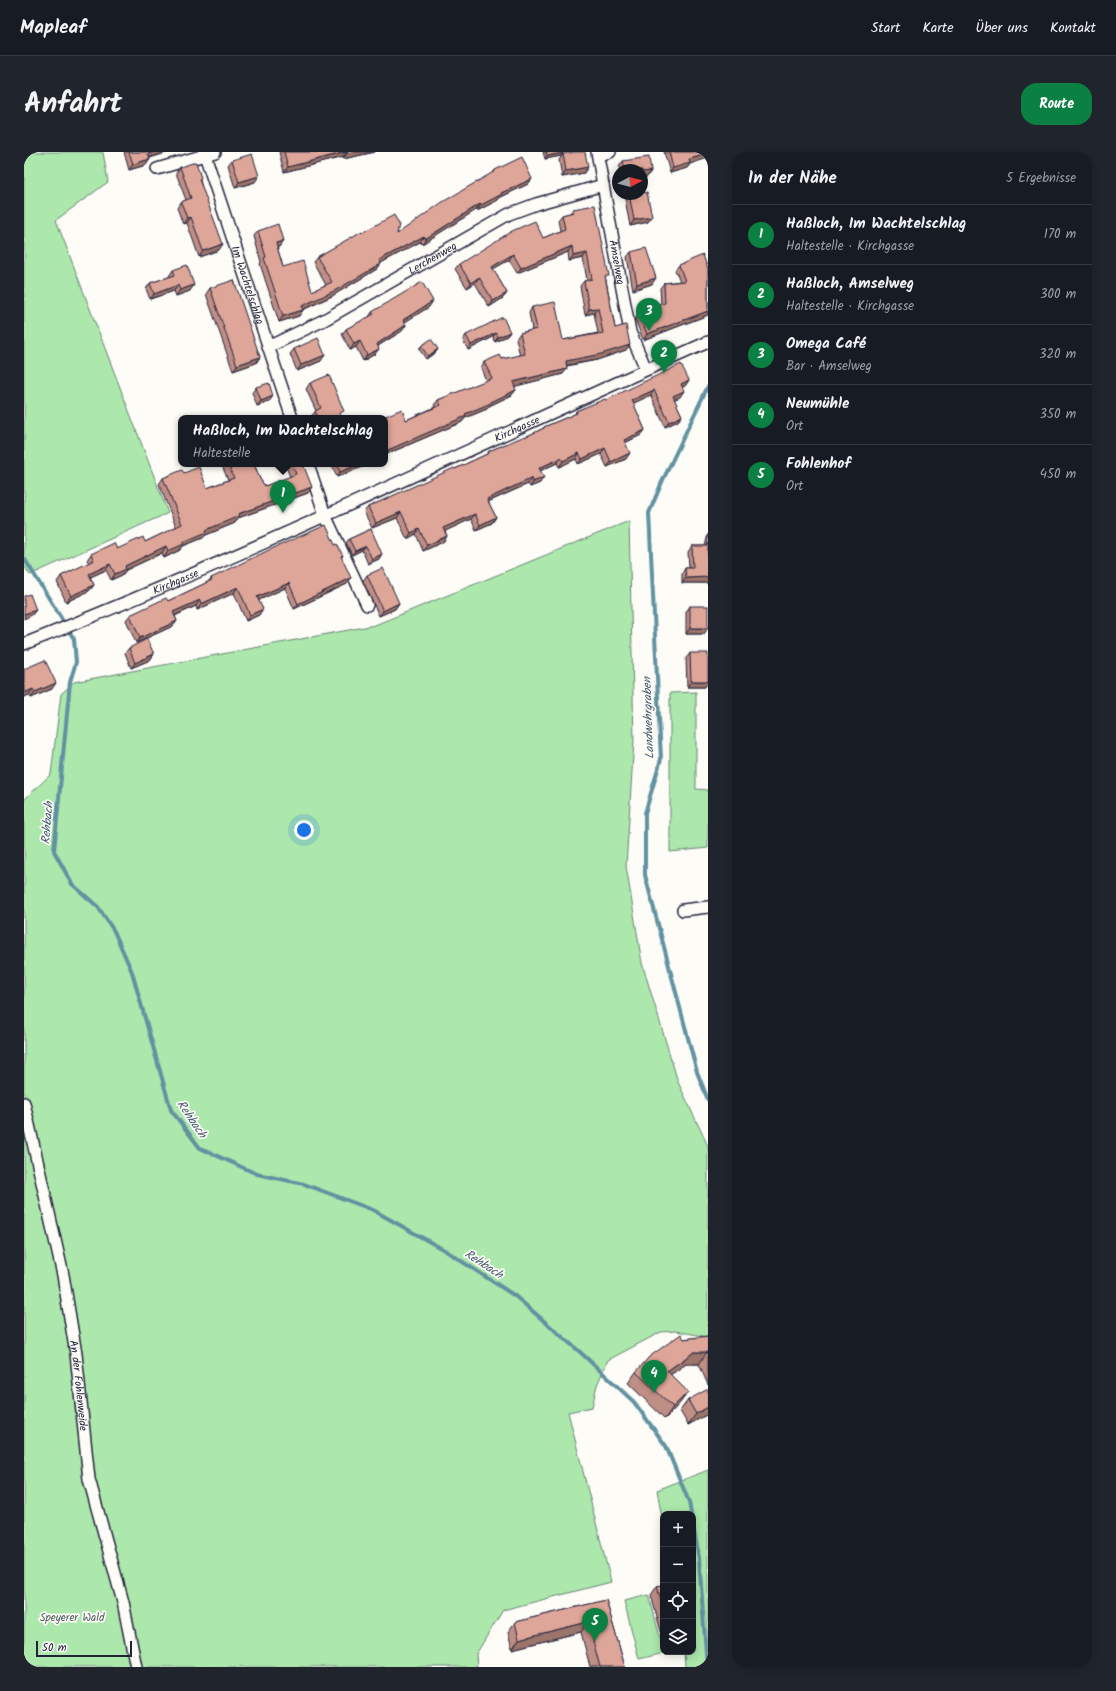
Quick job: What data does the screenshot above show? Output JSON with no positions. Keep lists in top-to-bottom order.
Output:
{
  "streets": {
    "street": [
      "Lerchenweg",
      "Amselweg",
      "Im Wachtelschlag",
      "Kirchgasse",
      "An der Fohlenweide"
    ]
  },
  "crossings": [
    ["Lerchenweg", "Amselweg"],
    ["Lerchenweg", "Im Wachtelschlag"],
    ["Amselweg", "Kirchgasse"]
  ],
  "water": ["Landwehrgraben", "Rehbach"],
  "parks": ["Speyerer Wald"],
  "scale_bar": "50 m",
  "north": "right",
  "page": {
    "header": "Mapleaf",
    "nav": [
      "Start",
      "Karte",
      "Über uns",
      "Kontakt"
    ],
    "title": "Anfahrt",
    "buttons": "Route",
    "heading": ["In der Nähe", "5 Ergebnisse"],
    "list": [
      {
        "mark": "1",
        "name": "Haßloch, Im Wachtelschlag",
        "note": "Haltestelle · Kirchgasse",
        "value": "170 m"
      },
      {
        "mark": "2",
        "name": "Haßloch, Amselweg",
        "note": "Haltestelle · Kirchgasse",
        "value": "300 m"
      },
      {
        "mark": "3",
        "name": "Omega Café",
        "note": "Bar · Amselweg",
        "value": "320 m"
      },
      {
        "mark": "4",
        "name": "Neumühle",
        "note": "Ort",
        "value": "350 m"
      },
      {
        "mark": "5",
        "name": "Fohlenhof",
        "note": "Ort",
        "value": "450 m"
      }
    ],
    "pins": [
      "3",
      "2",
      "1",
      "4",
      "5"
    ],
    "popup": ["Haßloch, Im Wachtelschlag", "Haltestelle"],
    "map_buttons": ["+", "−"],
    "scale": "50 m"
  }
}
